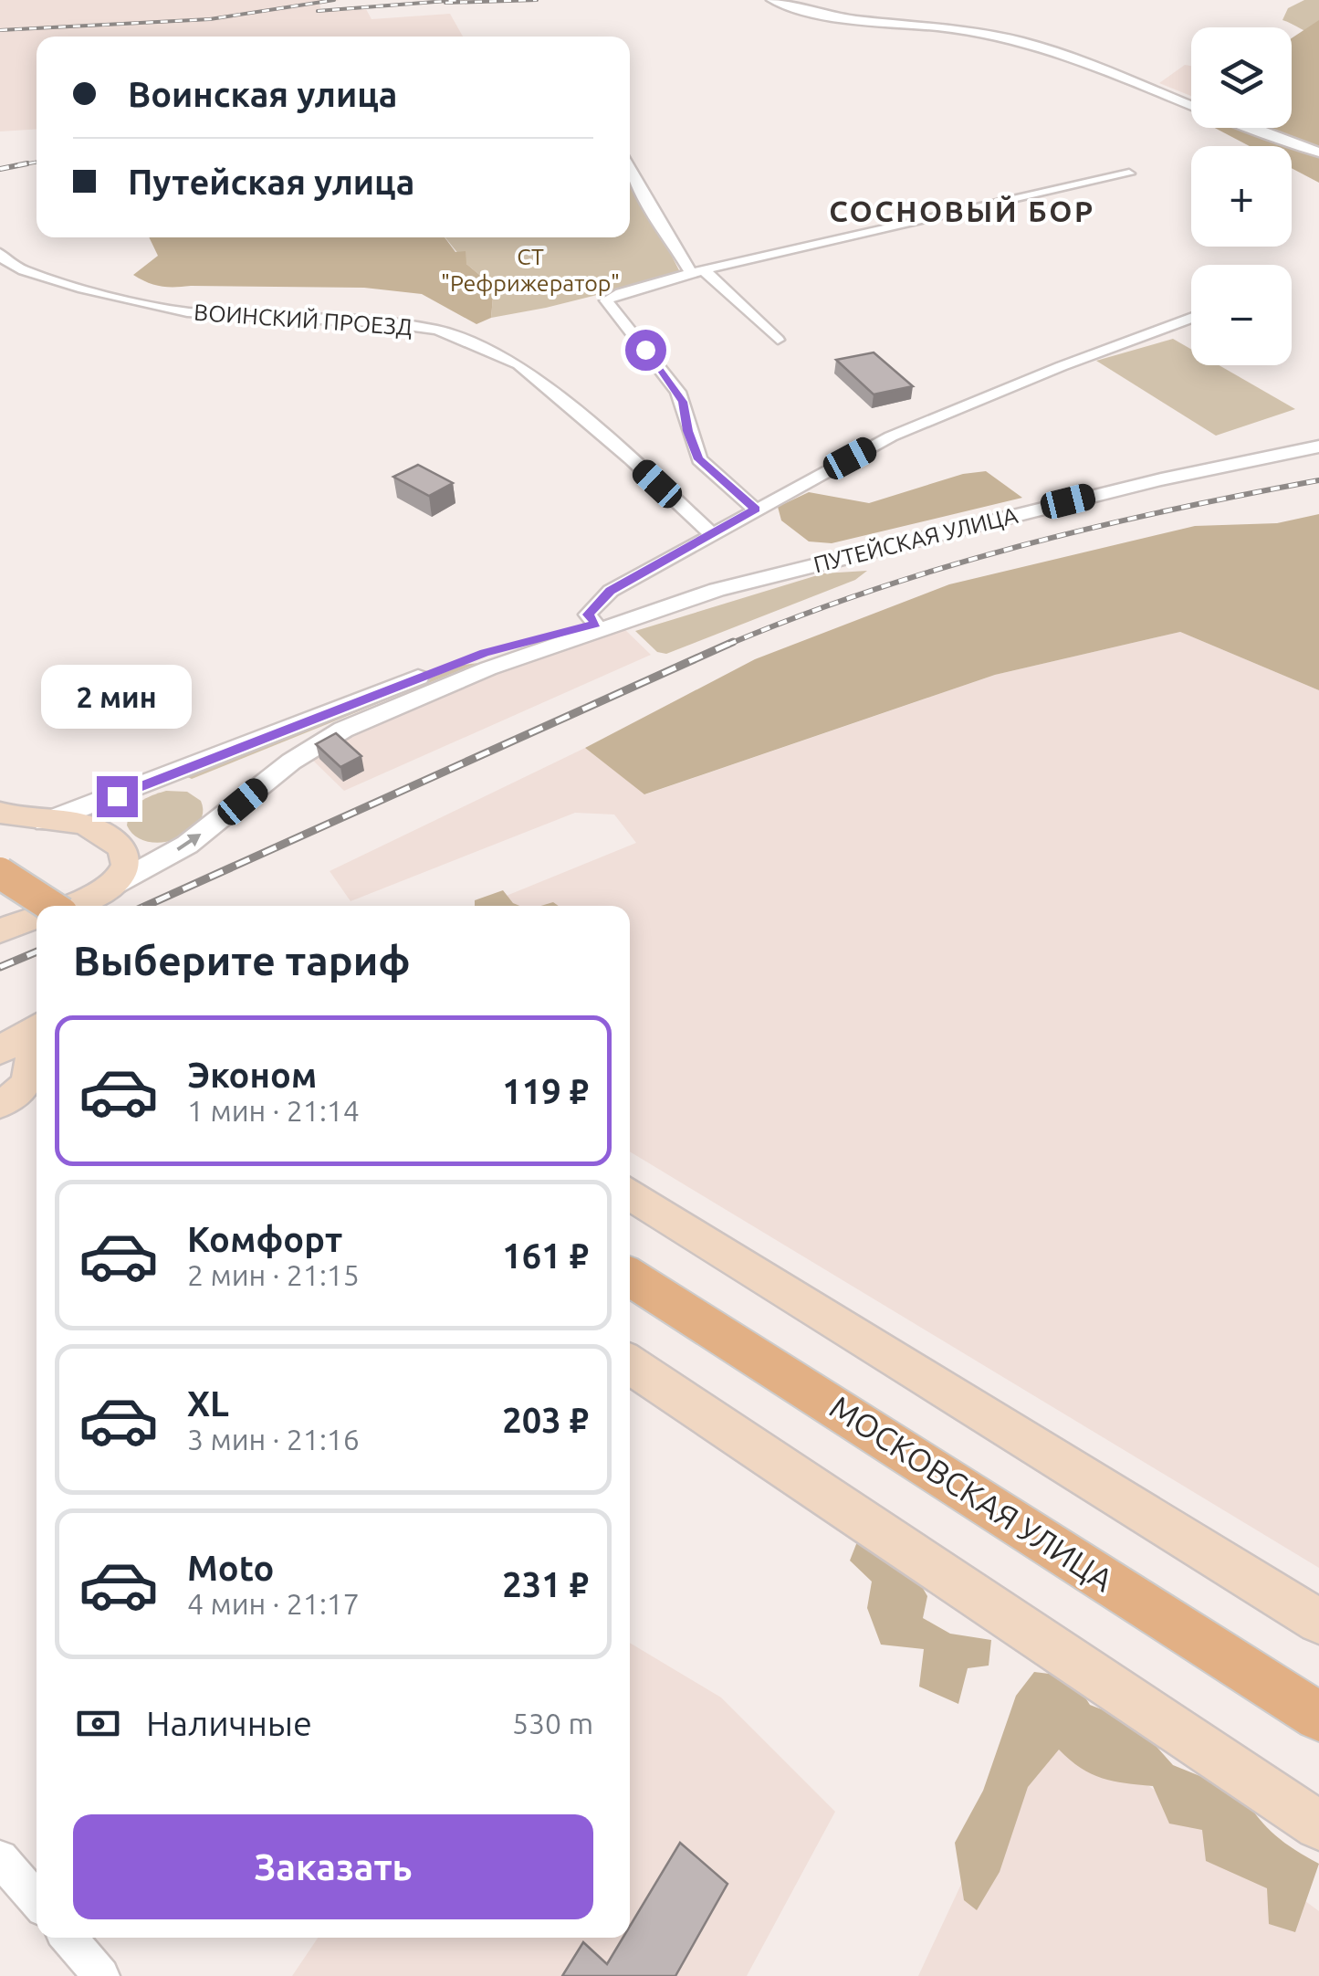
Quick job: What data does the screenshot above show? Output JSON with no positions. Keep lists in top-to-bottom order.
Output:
{
  "streets": {
    "main road": ["ПУТЕЙСКАЯ УЛИЦА", "МОСКОВСКАЯ УЛИЦА"],
    "street": ["ВОИНСКИЙ ПРОЕЗД"]
  },
  "districts": ["СОСНОВЫЙ БОР"],
  "parks": ["СТ \"Рефрижератор\""],
  "page": {
    "map_buttons": ["+", "−"],
    "banner": ["Воинская улица", "Путейская улица"],
    "bubble": "2 мин",
    "heading": "Выберите тариф",
    "list": [
      {
        "name": "Эконом",
        "note": "1 мин · 21:14",
        "value": "119 ₽"
      },
      {
        "name": "Комфорт",
        "note": "2 мин · 21:15",
        "value": "161 ₽"
      },
      {
        "name": "XL",
        "note": "3 мин · 21:16",
        "value": "203 ₽"
      },
      {
        "name": "Moto",
        "note": "4 мин · 21:17",
        "value": "231 ₽"
      }
    ],
    "pay": ["Наличные", "530 m"],
    "buttons": "Заказать"
  }
}
